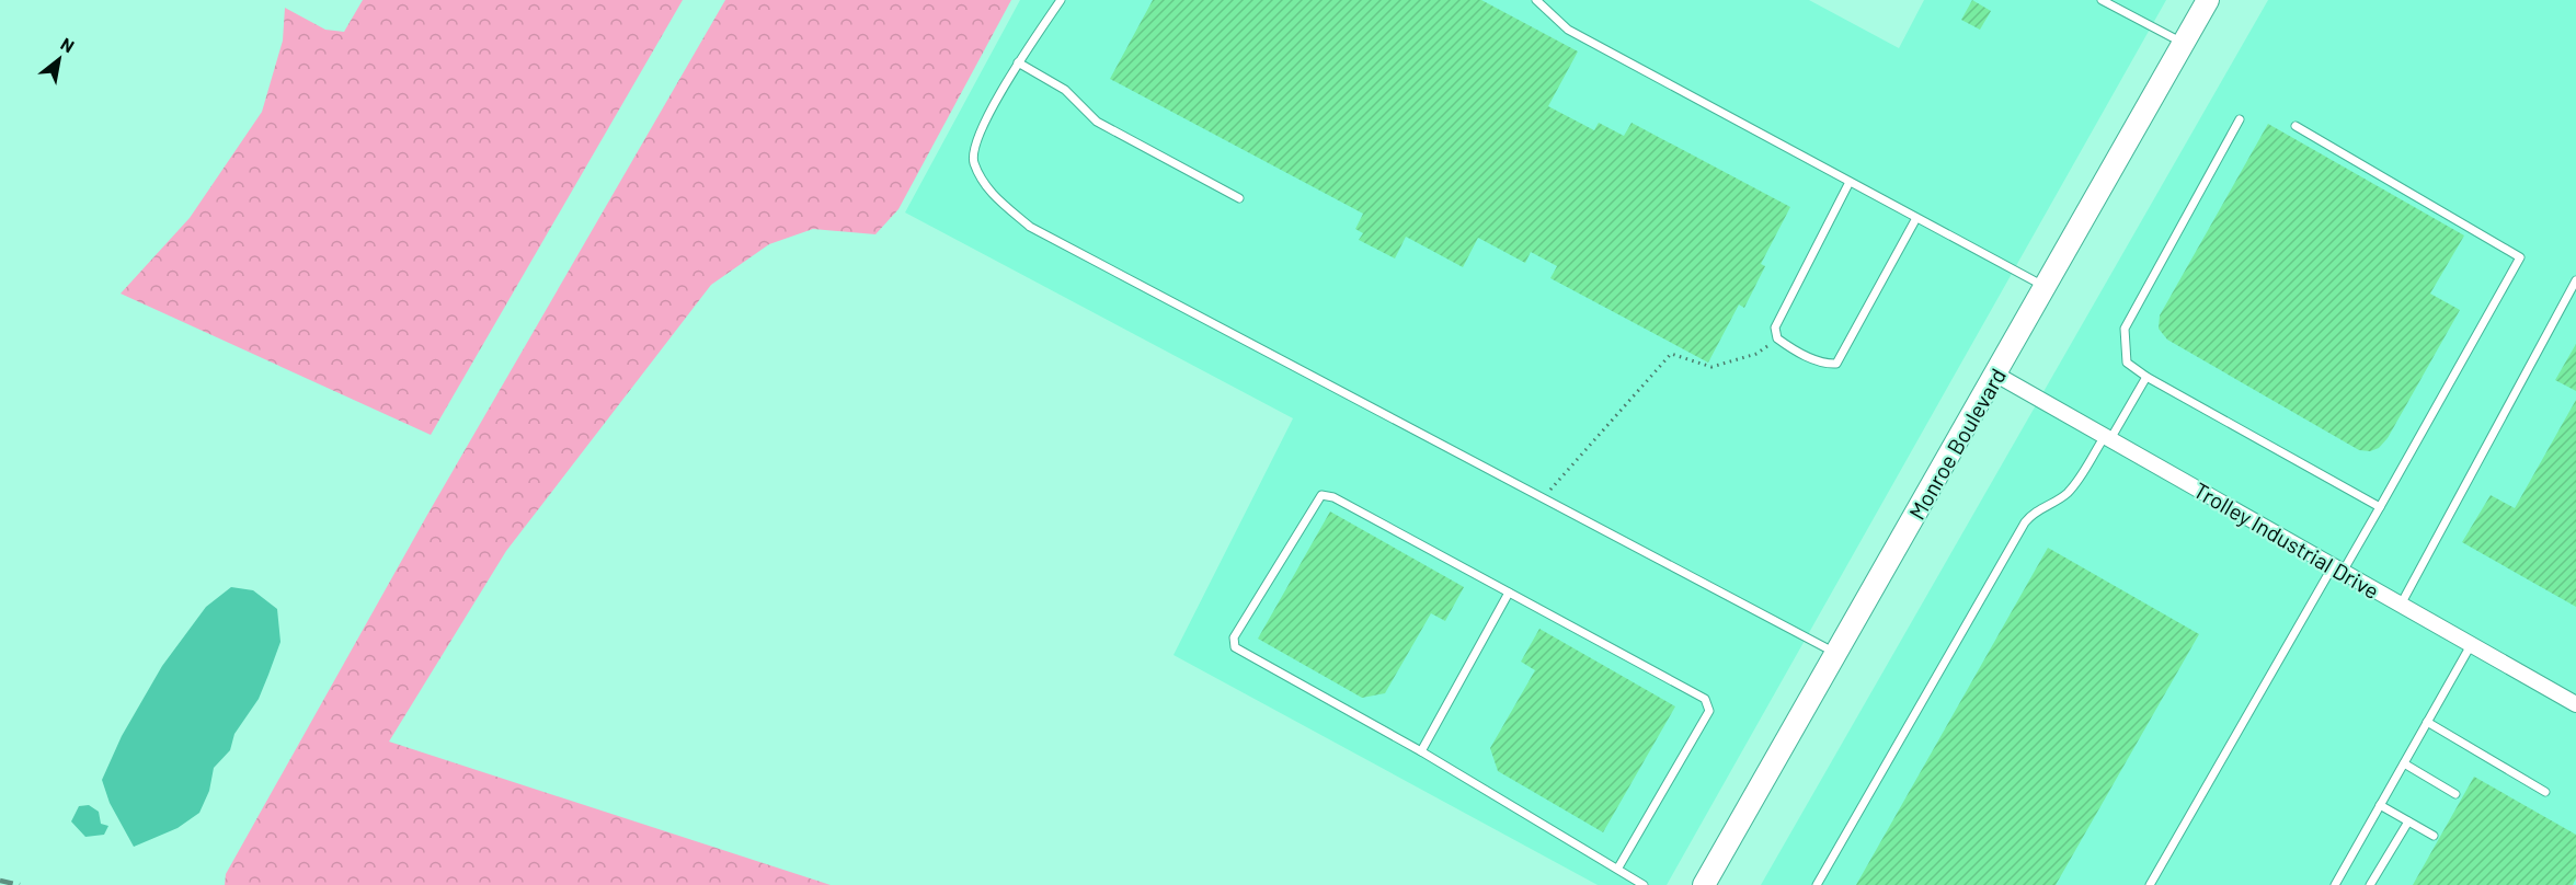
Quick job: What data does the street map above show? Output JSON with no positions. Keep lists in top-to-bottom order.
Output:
{
  "streets": {
    "street": ["Monroe Boulevard", "Trolley Industrial Drive"]
  },
  "crossings": [
    ["Monroe Boulevard", "Trolley Industrial Drive"]
  ],
  "north": "top right"
}
